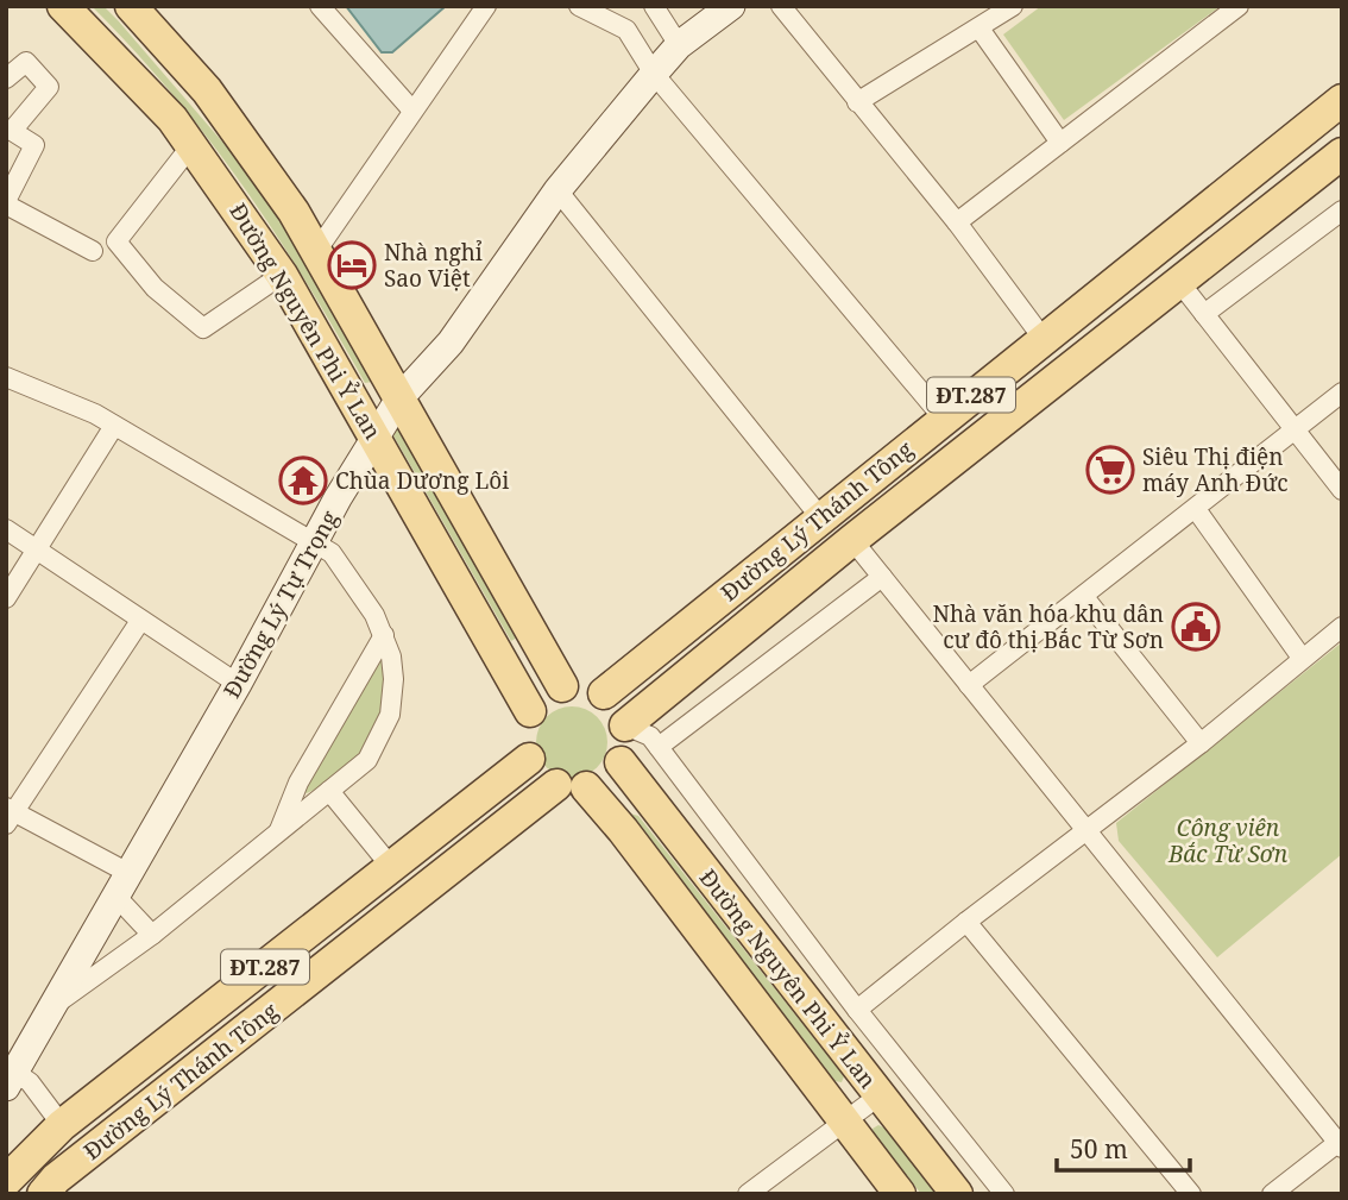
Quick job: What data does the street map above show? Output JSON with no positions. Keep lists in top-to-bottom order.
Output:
{
  "streets": {
    "main road": [
      "Đường Nguyên Phi Ỷ Lan",
      "ĐT.287",
      "Đường Lý Thánh Tông",
      "Đường Lý Tự Trọng"
    ]
  },
  "crossings": [
    ["Đường Nguyên Phi Ỷ Lan", "Đường Lý Thánh Tông"],
    ["Đường Nguyên Phi Ỷ Lan", "Đường Lý Tự Trọng"]
  ],
  "parks": ["Công viên Bắc Từ Sơn"],
  "places": {
    "hotel": ["Nhà nghỉ Sao Việt"],
    "supermarket": ["Siêu Thị điện máy Anh Đức"],
    "temple": ["Chùa Dương Lôi"],
    "public building": ["Nhà văn hóa khu dân cư đô thị Bắc Từ Sơn"]
  },
  "scale_bar": "50 m"
}
